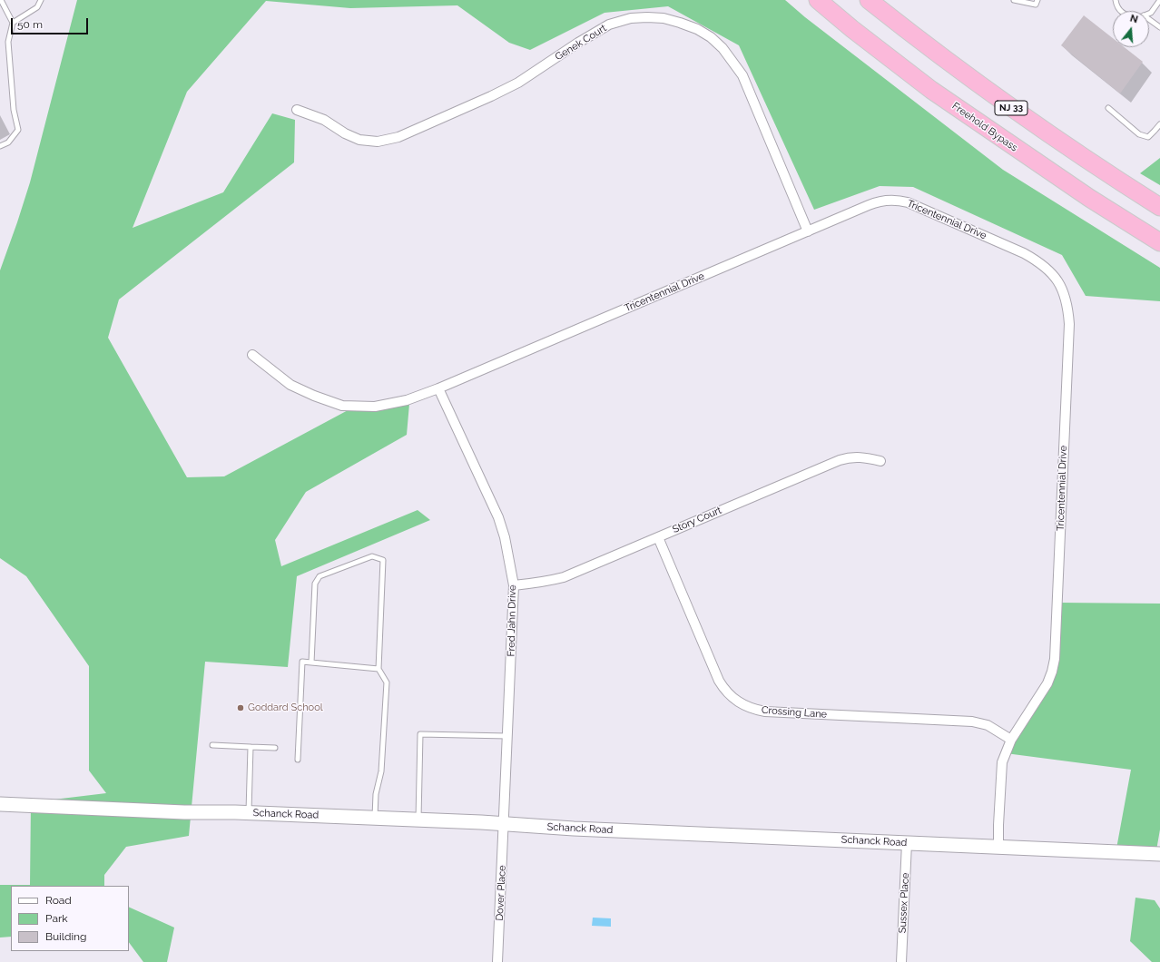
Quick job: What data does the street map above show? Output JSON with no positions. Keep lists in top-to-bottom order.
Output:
{
  "streets": {
    "highway": ["NJ 33", "Freehold Bypass"],
    "street": [
      "Genek Court",
      "Tricentennial Drive",
      "Story Court",
      "Fred Jahn Drive",
      "Crossing Lane",
      "Schanck Road",
      "Dover Place",
      "Sussex Place"
    ]
  },
  "crossings": [
    ["Genek Court", "Tricentennial Drive"],
    ["Tricentennial Drive", "Fred Jahn Drive"],
    ["Tricentennial Drive", "Crossing Lane"],
    ["Tricentennial Drive", "Schanck Road"],
    ["Story Court", "Fred Jahn Drive"],
    ["Story Court", "Crossing Lane"],
    ["Fred Jahn Drive", "Schanck Road"],
    ["Fred Jahn Drive", "Dover Place"],
    ["Schanck Road", "Dover Place"],
    ["Schanck Road", "Sussex Place"]
  ],
  "places": ["Goddard School"],
  "legend": ["Road", "Park", "Building"],
  "scale_bar": "50 m",
  "north": "top"
}
